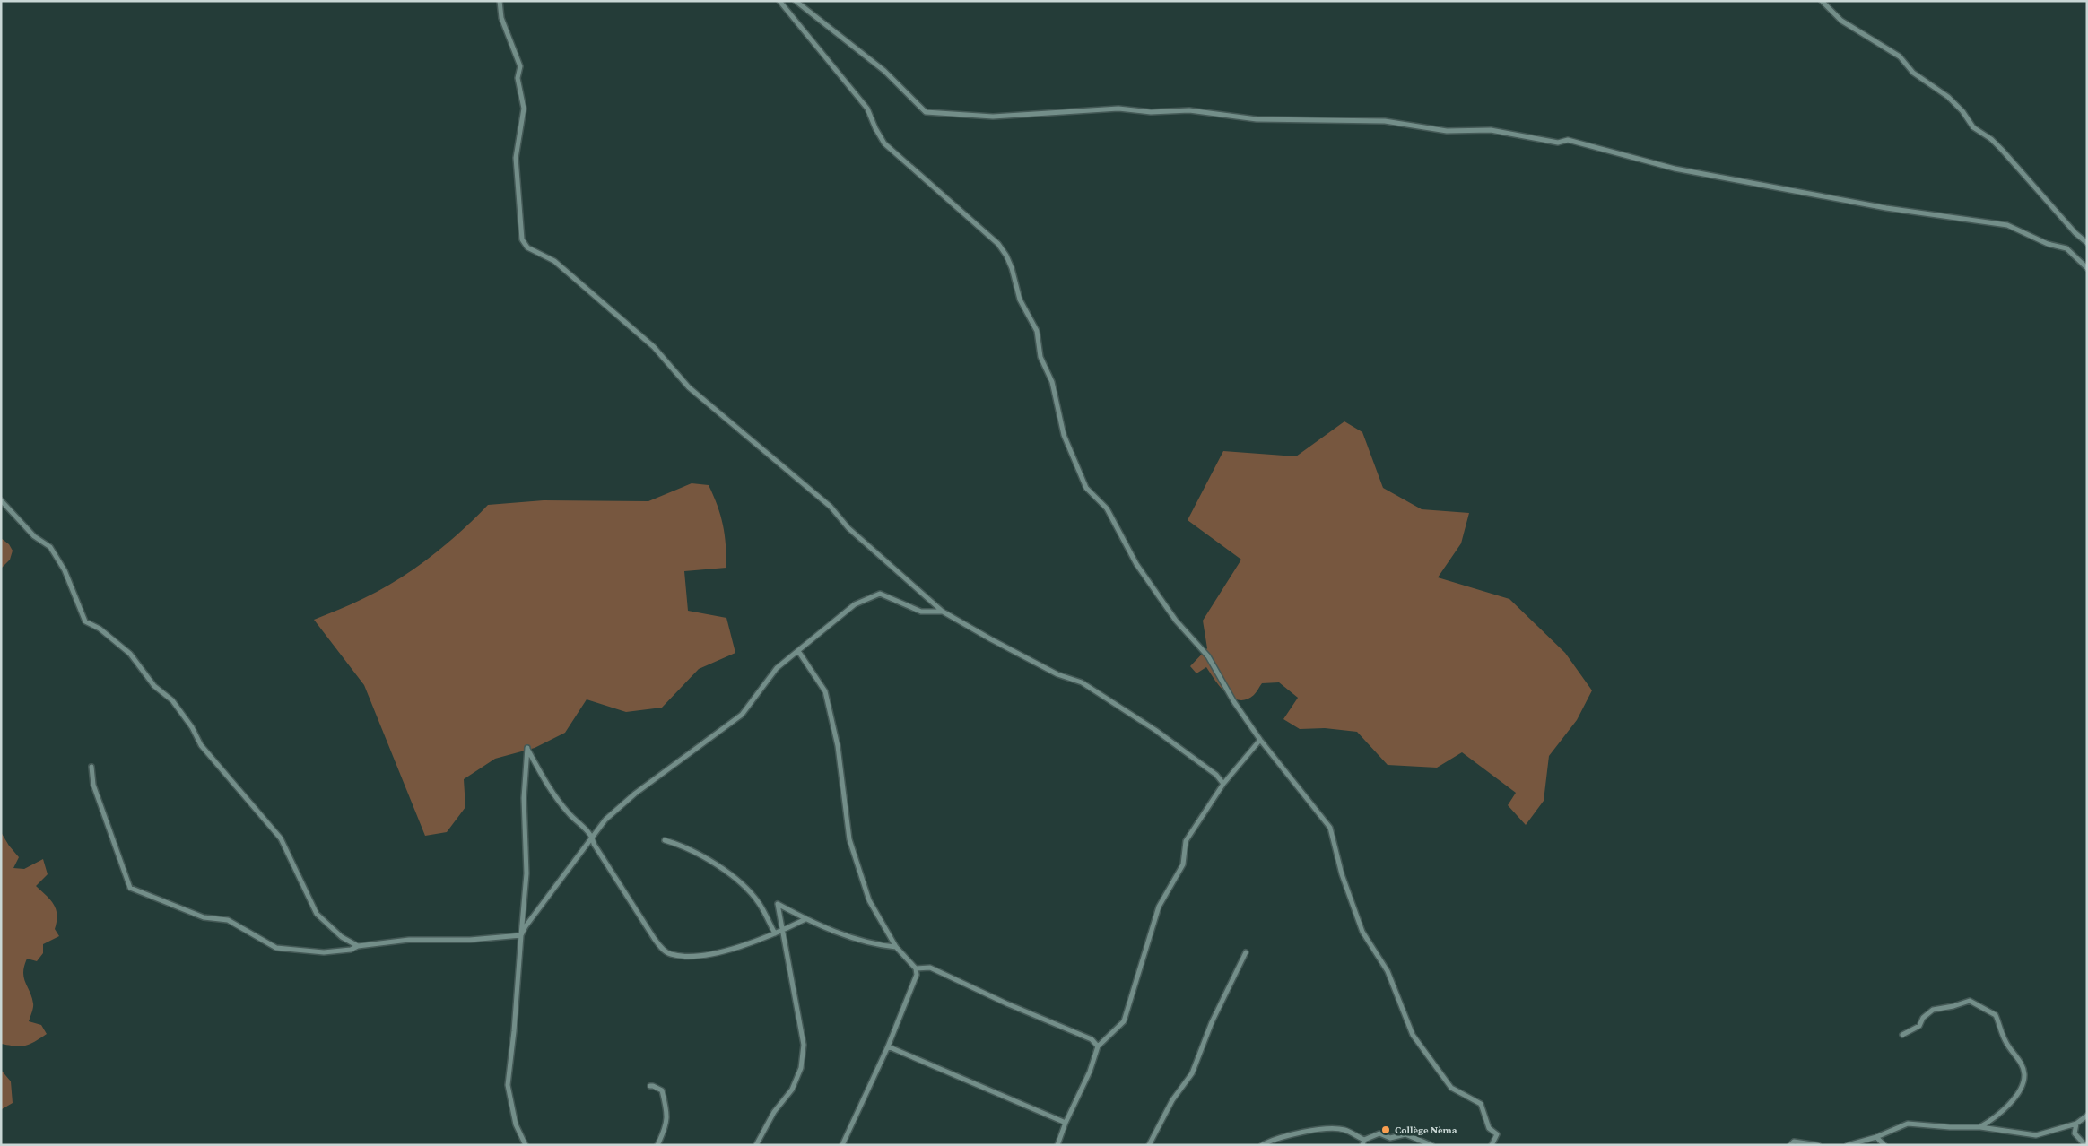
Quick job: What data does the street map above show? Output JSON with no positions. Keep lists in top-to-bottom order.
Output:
{
  "places": ["Collège Nèma"]
}
